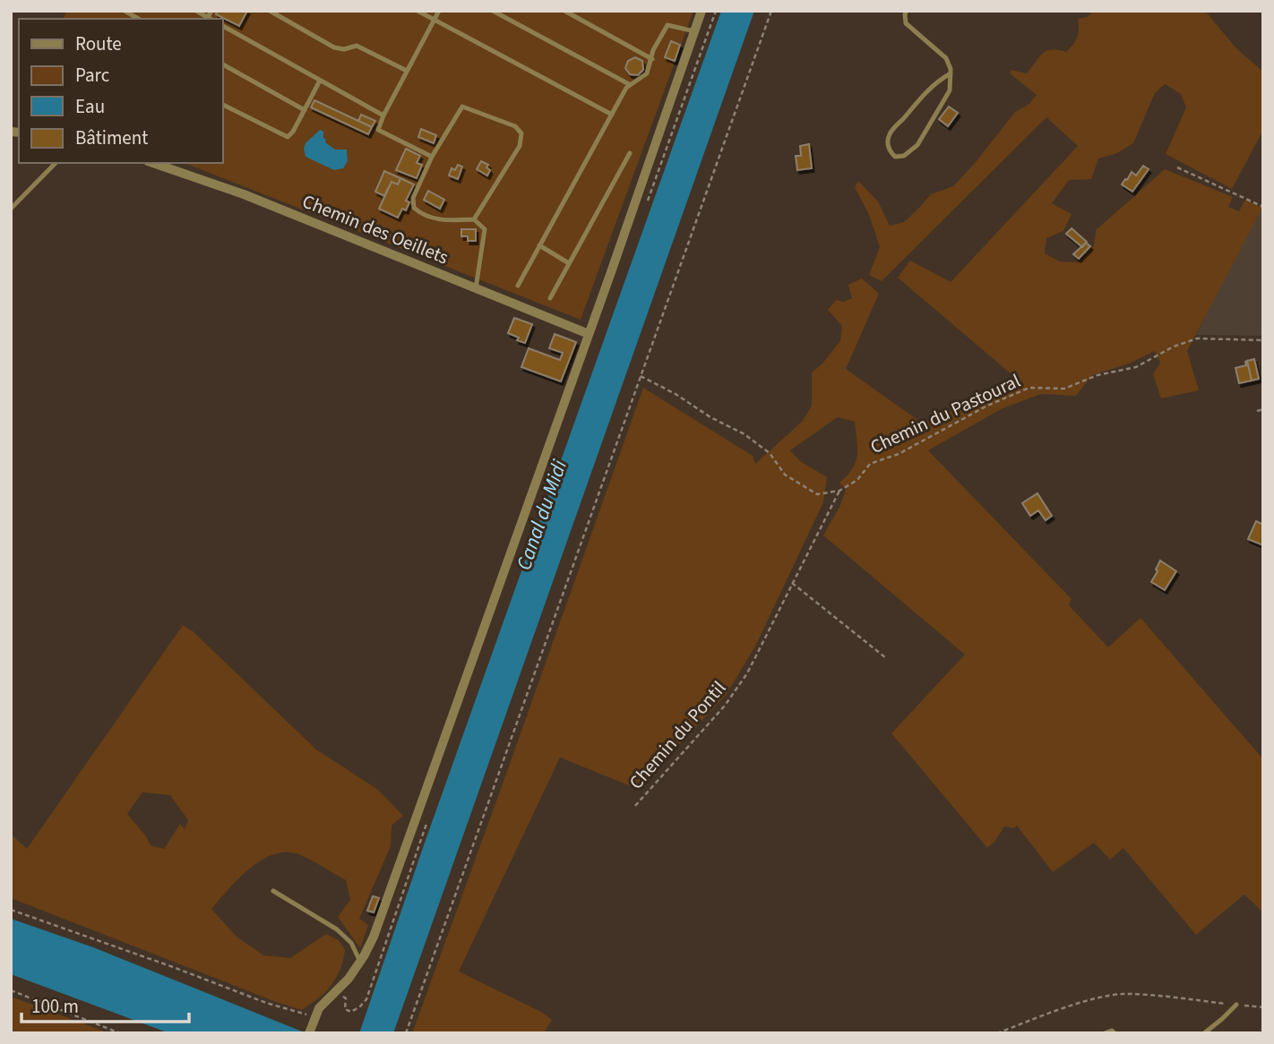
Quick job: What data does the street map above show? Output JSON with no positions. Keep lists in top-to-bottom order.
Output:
{
  "streets": {
    "street": ["Chemin des Oeillets"],
    "path": ["Chemin du Pastoural", "Chemin du Pontil"]
  },
  "crossings": [
    ["Chemin du Pastoural", "Chemin du Pontil"]
  ],
  "water": ["Canal du Midi"],
  "legend": [
    "Route",
    "Parc",
    "Eau",
    "Bâtiment"
  ],
  "scale_bar": "100 m"
}
